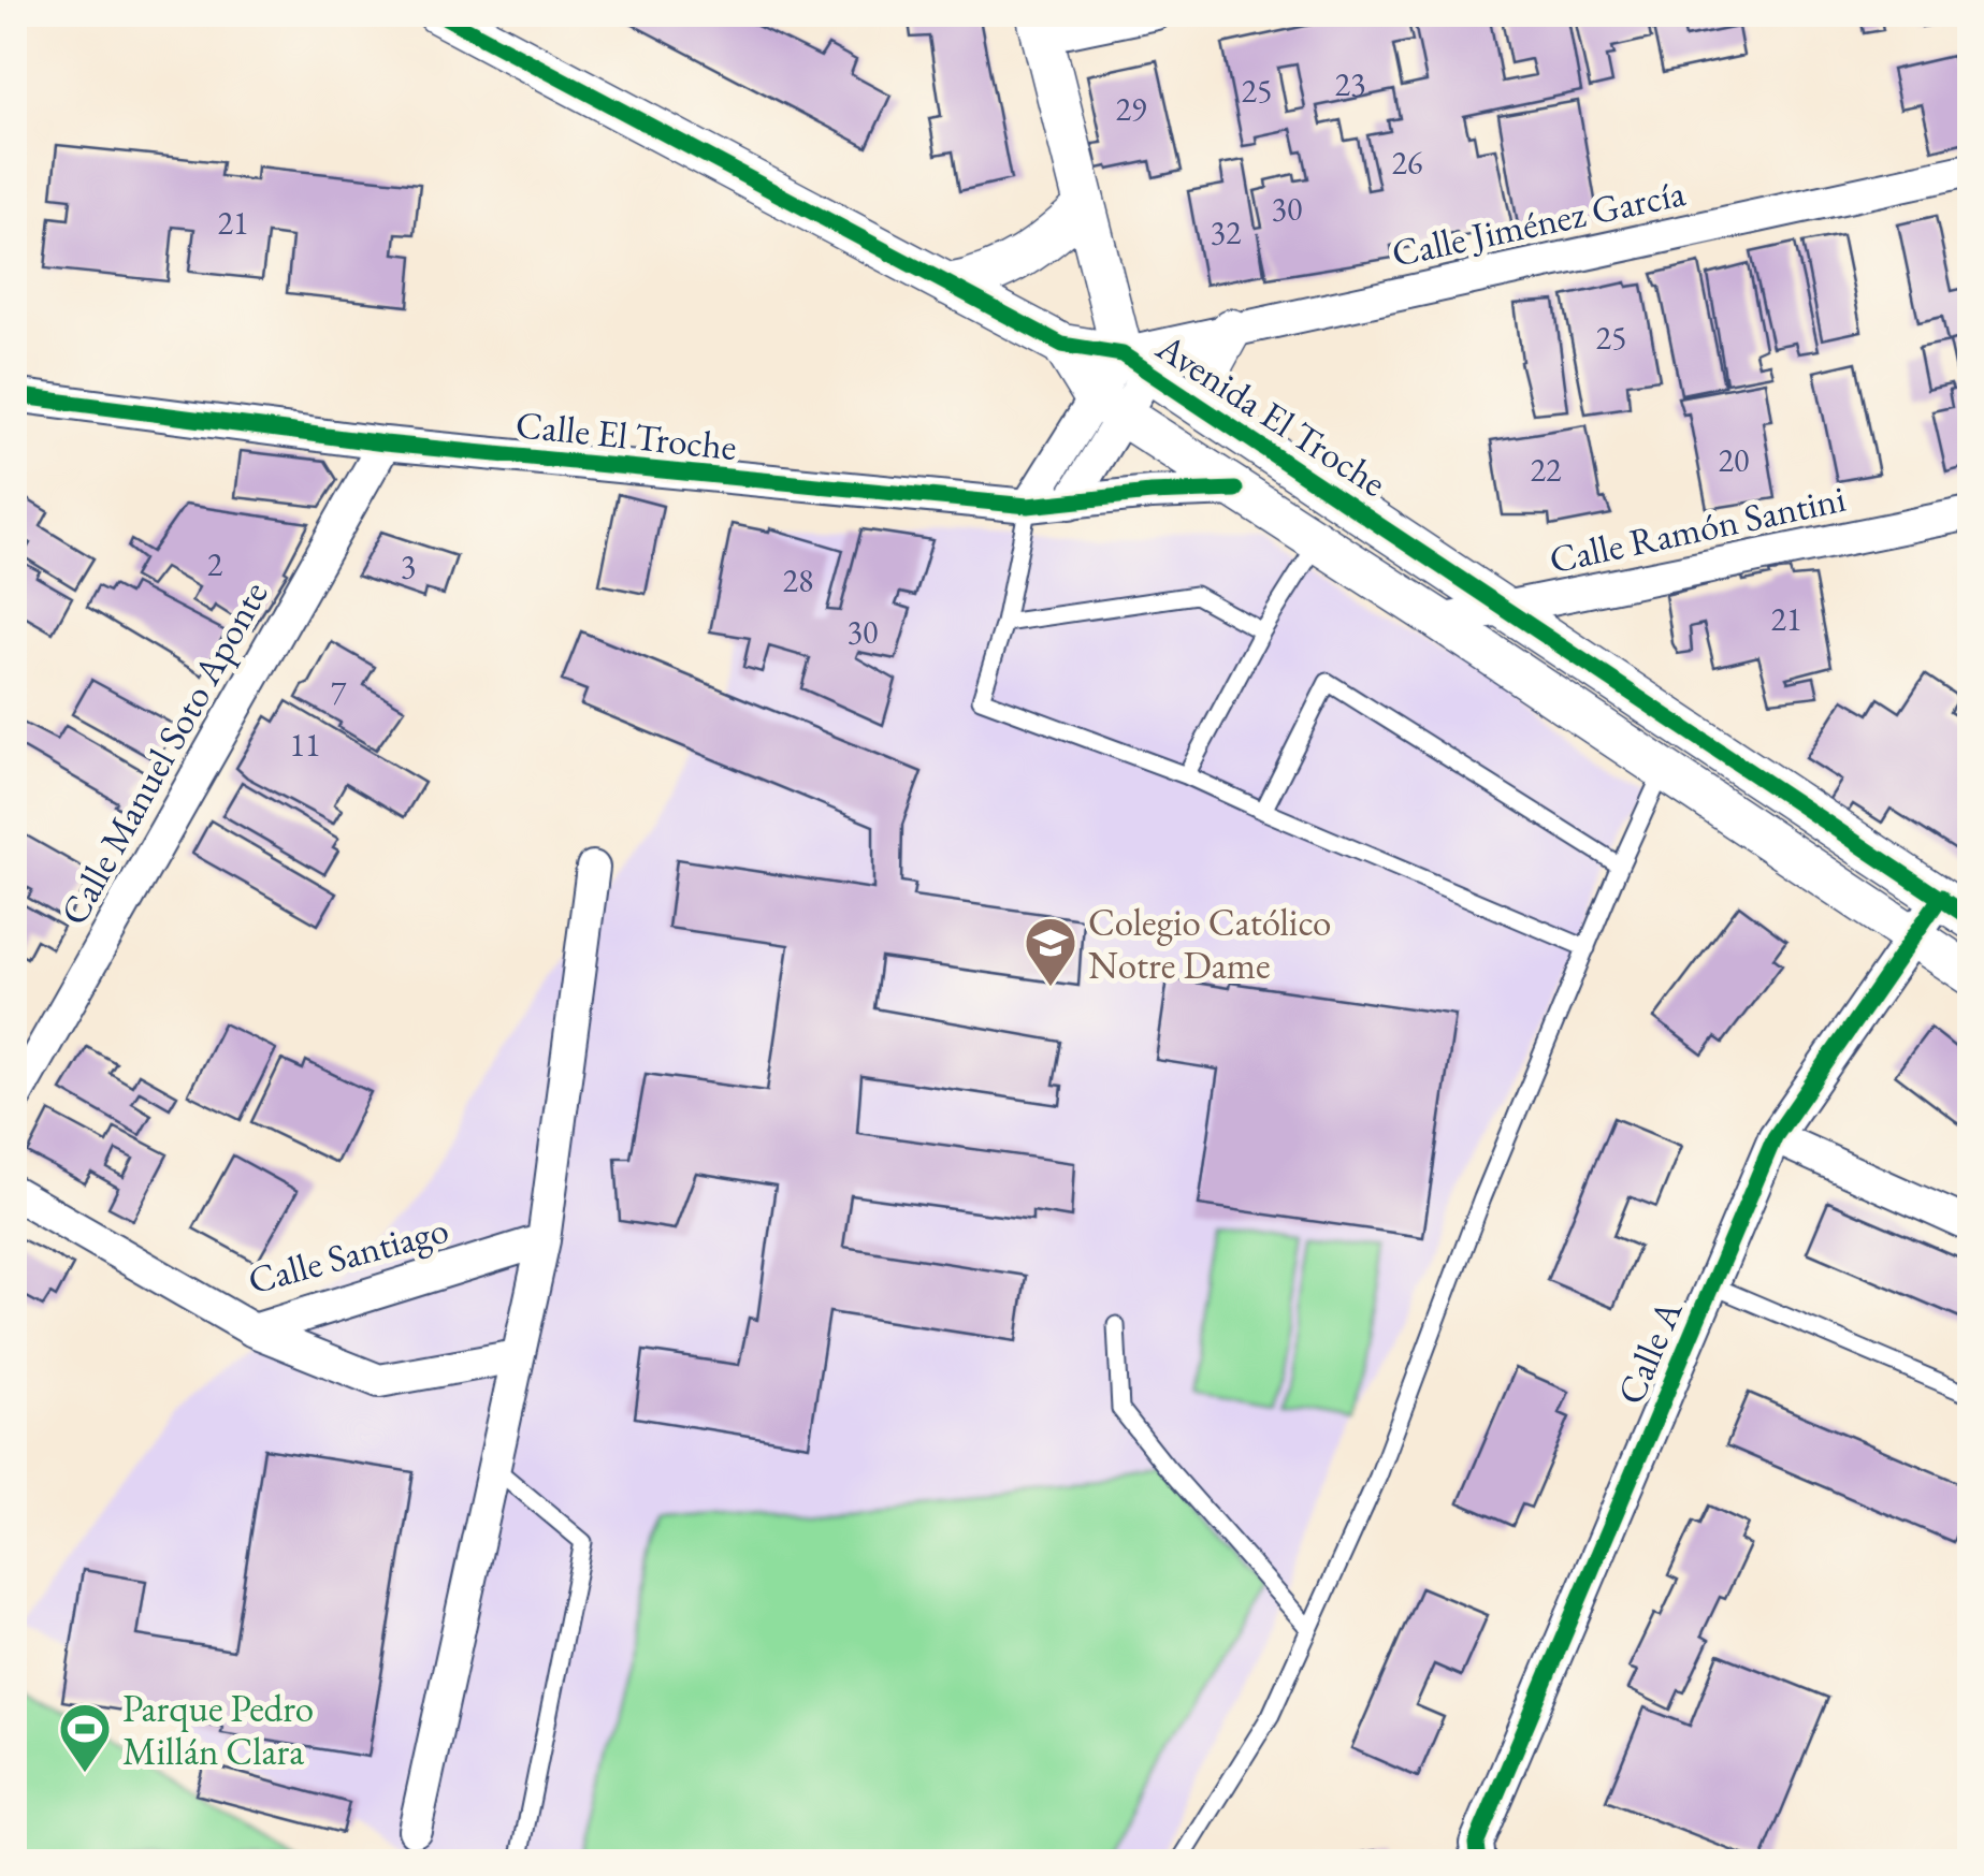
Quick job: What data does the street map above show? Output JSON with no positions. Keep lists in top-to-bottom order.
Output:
{
  "streets": {
    "street": [
      "Calle Jiménez García",
      "Avenida El Troche",
      "Calle El Troche",
      "Calle Ramón Santini",
      "Calle Manuel Soto Aponte",
      "Calle Santiago",
      "Calle A"
    ]
  },
  "crossings": [
    ["Calle Jiménez García", "Avenida El Troche"],
    ["Avenida El Troche", "Calle Ramón Santini"],
    ["Avenida El Troche", "Calle A"],
    ["Calle El Troche", "Calle Manuel Soto Aponte"]
  ],
  "places": {
    "school or university": ["Colegio Católico Notre Dame"],
    "sports": ["Parque Pedro Millán Clara"]
  },
  "house_numbers": [
    "23",
    "25",
    "29",
    "26",
    "30",
    "21",
    "32",
    "25",
    "20",
    "22",
    "2",
    "3",
    "28",
    "21",
    "30",
    "7",
    "11"
  ]
}
